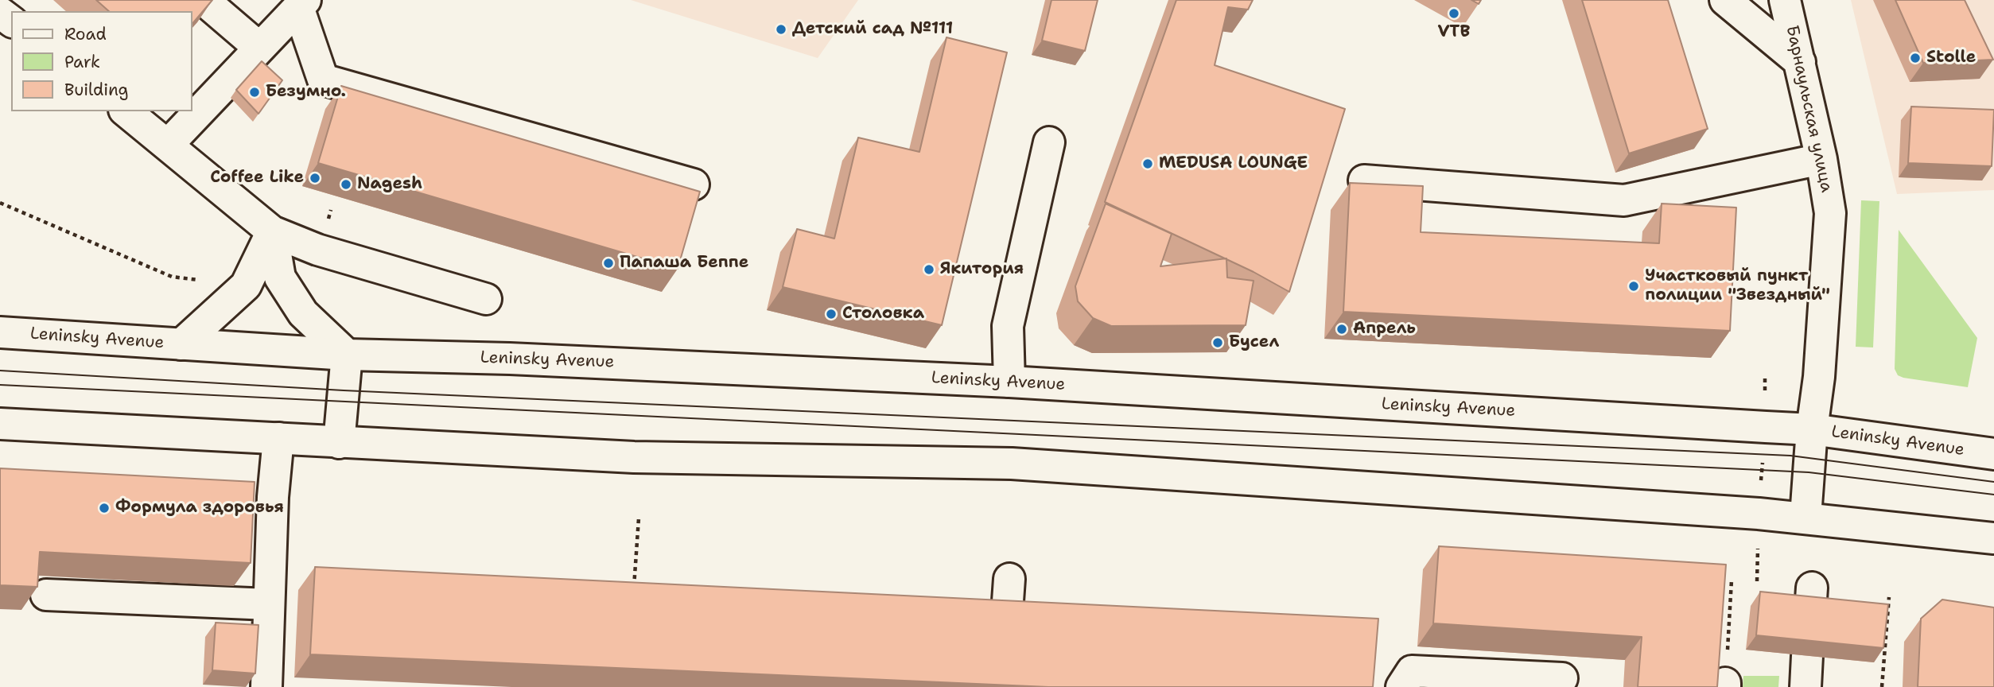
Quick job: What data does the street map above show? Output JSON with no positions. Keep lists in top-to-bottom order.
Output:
{
  "streets": {
    "main road": ["Барнаульская улица", "Leninsky Avenue"]
  },
  "crossings": [
    ["Барнаульская улица", "Leninsky Avenue"]
  ],
  "places": [
    "VTB",
    "Детский сад №111",
    "Stolle",
    "Безумно.",
    "MEDUSA LOUNGE",
    "Coffee Like",
    "Nagesh",
    "Папаша Беппе",
    "Якитория",
    "Участковый пункт полиции \"Звездный\"",
    "Столовка",
    "Апрель",
    "Бусел",
    "Формула здоровья"
  ],
  "legend": ["Road", "Park", "Building"]
}
